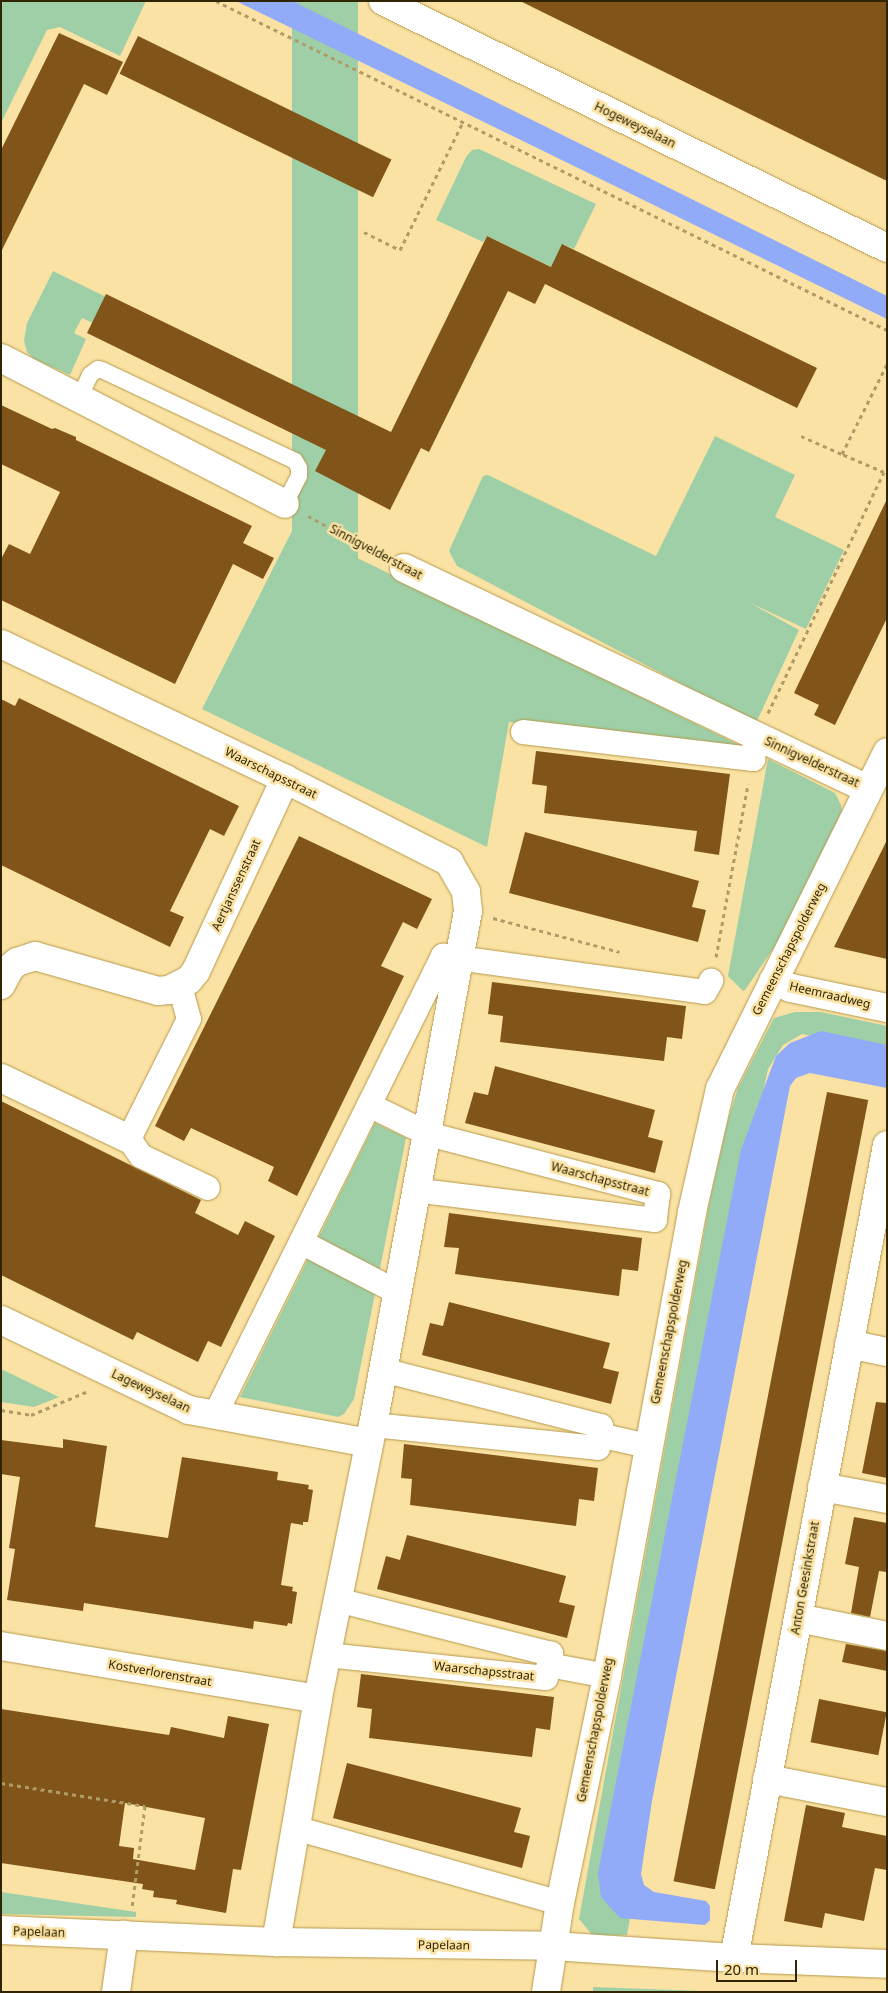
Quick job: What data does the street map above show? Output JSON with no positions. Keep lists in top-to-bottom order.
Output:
{
  "streets": {
    "street": [
      "Hogeweyselaan",
      "Sinnigvelderstraat",
      "Waarschapsstraat",
      "Aertjanssenstraat",
      "Gemeenschapspolderweg",
      "Heemraadweg",
      "Lageweyselaan",
      "Anton Geesinkstraat",
      "Kostverlorenstraat",
      "Papelaan"
    ]
  },
  "crossings": [
    ["Sinnigvelderstraat", "Gemeenschapspolderweg"],
    ["Waarschapsstraat", "Aertjanssenstraat"],
    ["Waarschapsstraat", "Lageweyselaan"],
    ["Waarschapsstraat", "Kostverlorenstraat"],
    ["Waarschapsstraat", "Papelaan"],
    ["Gemeenschapspolderweg", "Heemraadweg"],
    ["Gemeenschapspolderweg", "Papelaan"],
    ["Anton Geesinkstraat", "Papelaan"]
  ],
  "scale_bar": "20 m"
}
